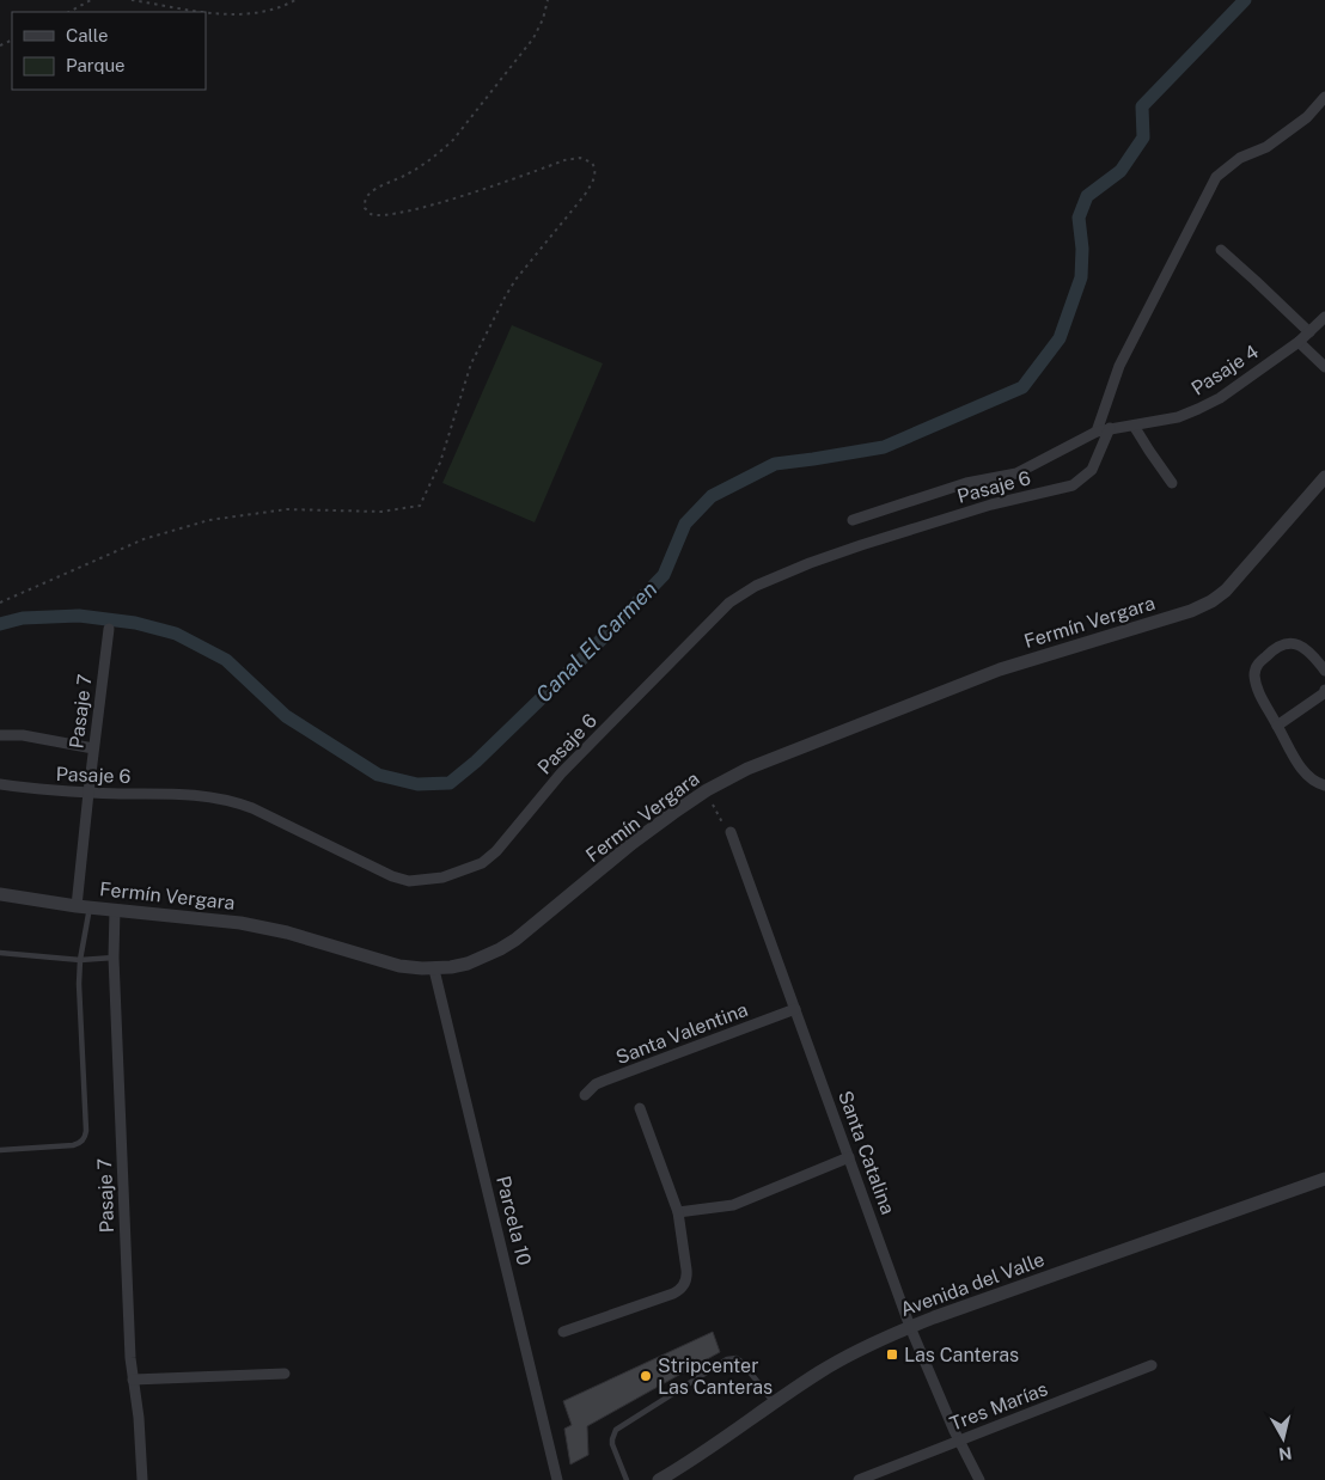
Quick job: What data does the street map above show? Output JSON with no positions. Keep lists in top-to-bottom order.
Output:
{
  "streets": {
    "street": [
      "Pasaje 4",
      "Pasaje 6",
      "Fermín Vergara",
      "Pasaje 7",
      "Santa Valentina",
      "Santa Catalina",
      "Parcela 10",
      "Avenida del Valle",
      "Tres Marías"
    ]
  },
  "crossings": [
    ["Pasaje 4", "Pasaje 6"],
    ["Pasaje 6", "Pasaje 7"],
    ["Fermín Vergara", "Pasaje 7"],
    ["Fermín Vergara", "Parcela 10"],
    ["Santa Valentina", "Santa Catalina"],
    ["Santa Catalina", "Avenida del Valle"],
    ["Santa Catalina", "Tres Marías"]
  ],
  "water": ["Canal El Carmen"],
  "places": {
    "transit": ["Las Canteras"],
    "other": ["Stripcenter Las Canteras"]
  },
  "legend": ["Calle", "Parque"],
  "north": "bottom"
}
